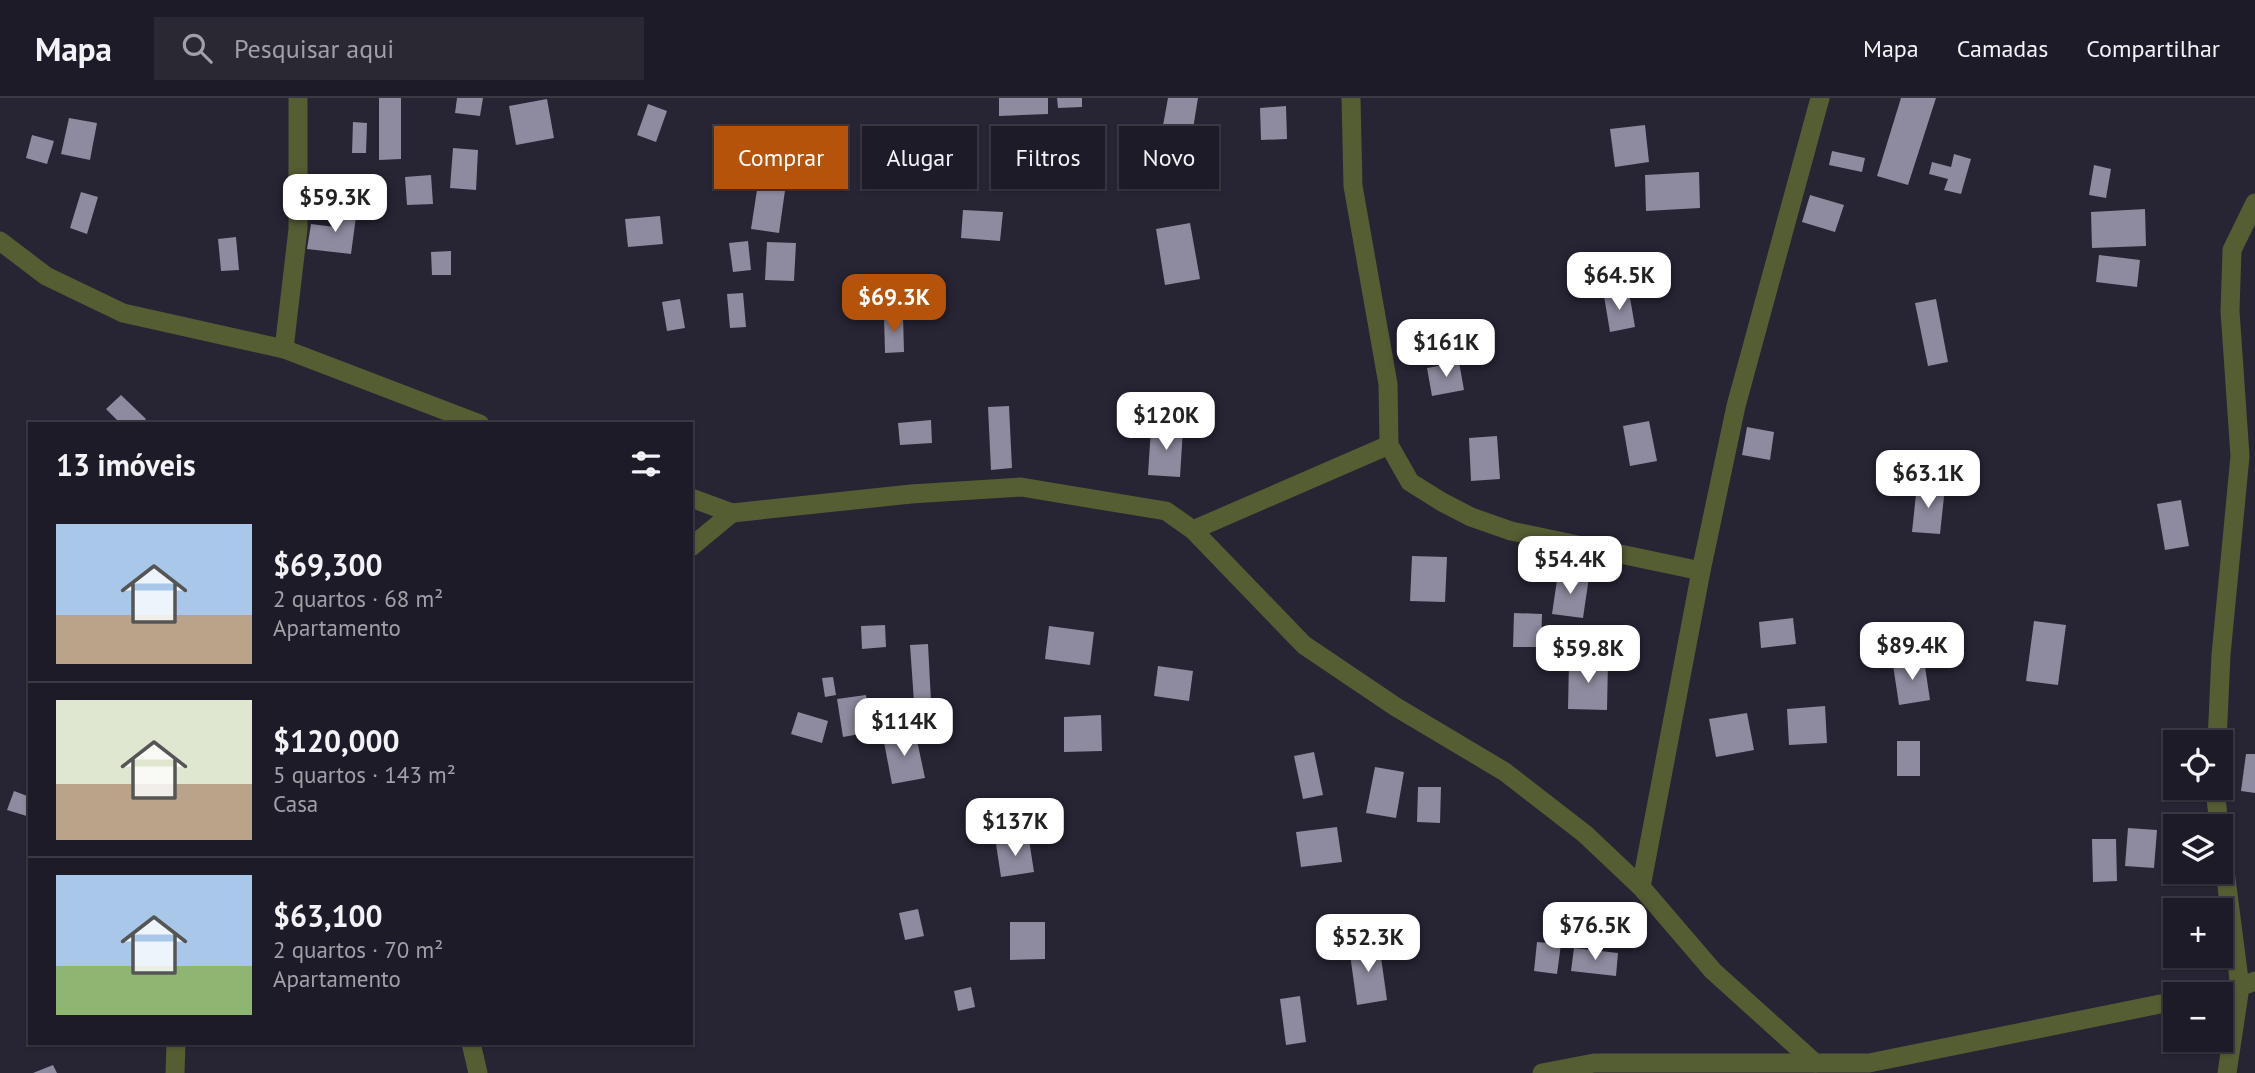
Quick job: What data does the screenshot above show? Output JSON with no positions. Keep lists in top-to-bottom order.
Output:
{
  "page": {
    "header": "Mapa",
    "search": "Pesquisar aqui",
    "nav": ["Mapa", "Camadas", "Compartilhar"],
    "chip": [
      "Comprar",
      "Alugar",
      "Filtros",
      "Novo"
    ],
    "price": [
      "$59.3K",
      "$64.5K",
      "$69.3K",
      "$161K",
      "$120K",
      "$63.1K",
      "$54.4K",
      "$89.4K",
      "$59.8K",
      "$114K",
      "$137K",
      "$76.5K",
      "$52.3K"
    ],
    "heading": "13 imóveis",
    "list": [
      {
        "name": "$69,300",
        "note": "2 quartos · 68 m² · Apartamento"
      },
      {
        "name": "$120,000",
        "note": "5 quartos · 143 m² · Casa"
      },
      {
        "name": "$63,100",
        "note": "2 quartos · 70 m² · Apartamento"
      }
    ],
    "map_buttons": ["+", "−"]
  }
}
